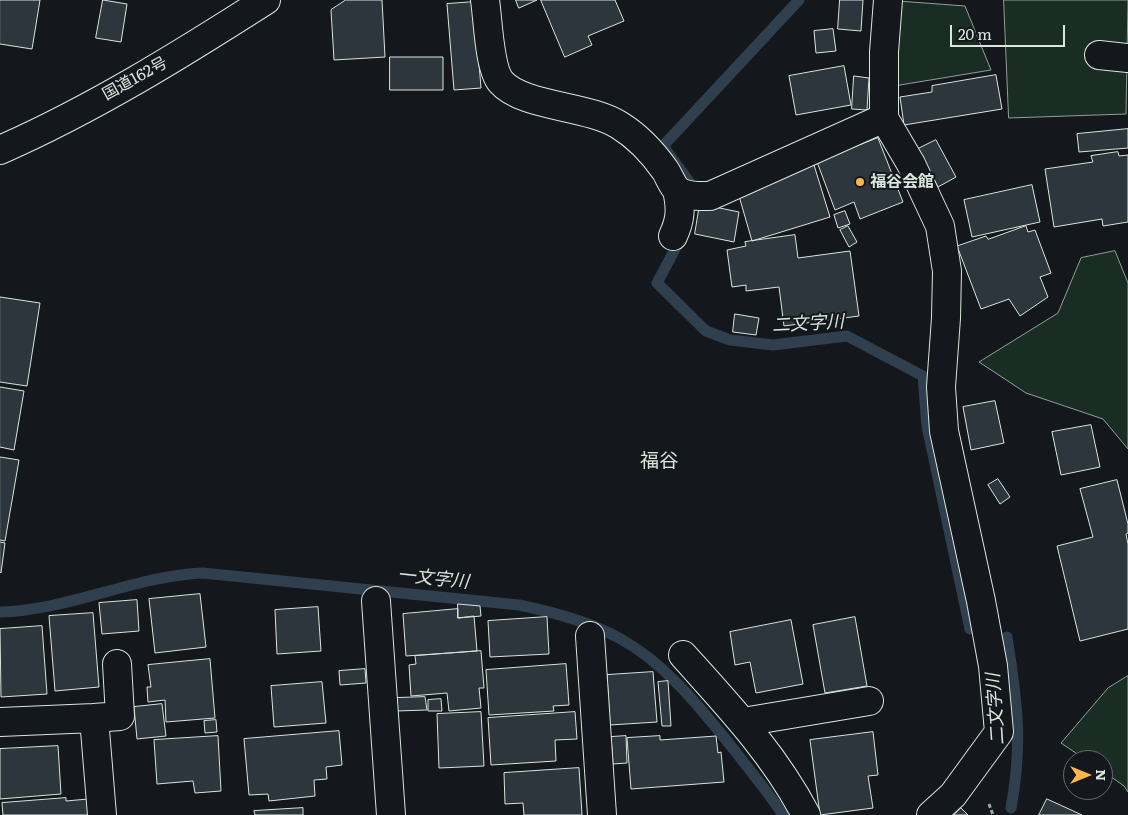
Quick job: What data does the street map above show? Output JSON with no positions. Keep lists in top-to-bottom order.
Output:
{
  "streets": {
    "main road": ["国道162号"]
  },
  "districts": ["福谷"],
  "water": ["二文字川", "一文字川"],
  "places": ["福谷会館"],
  "scale_bar": "20 m",
  "north": "right"
}
